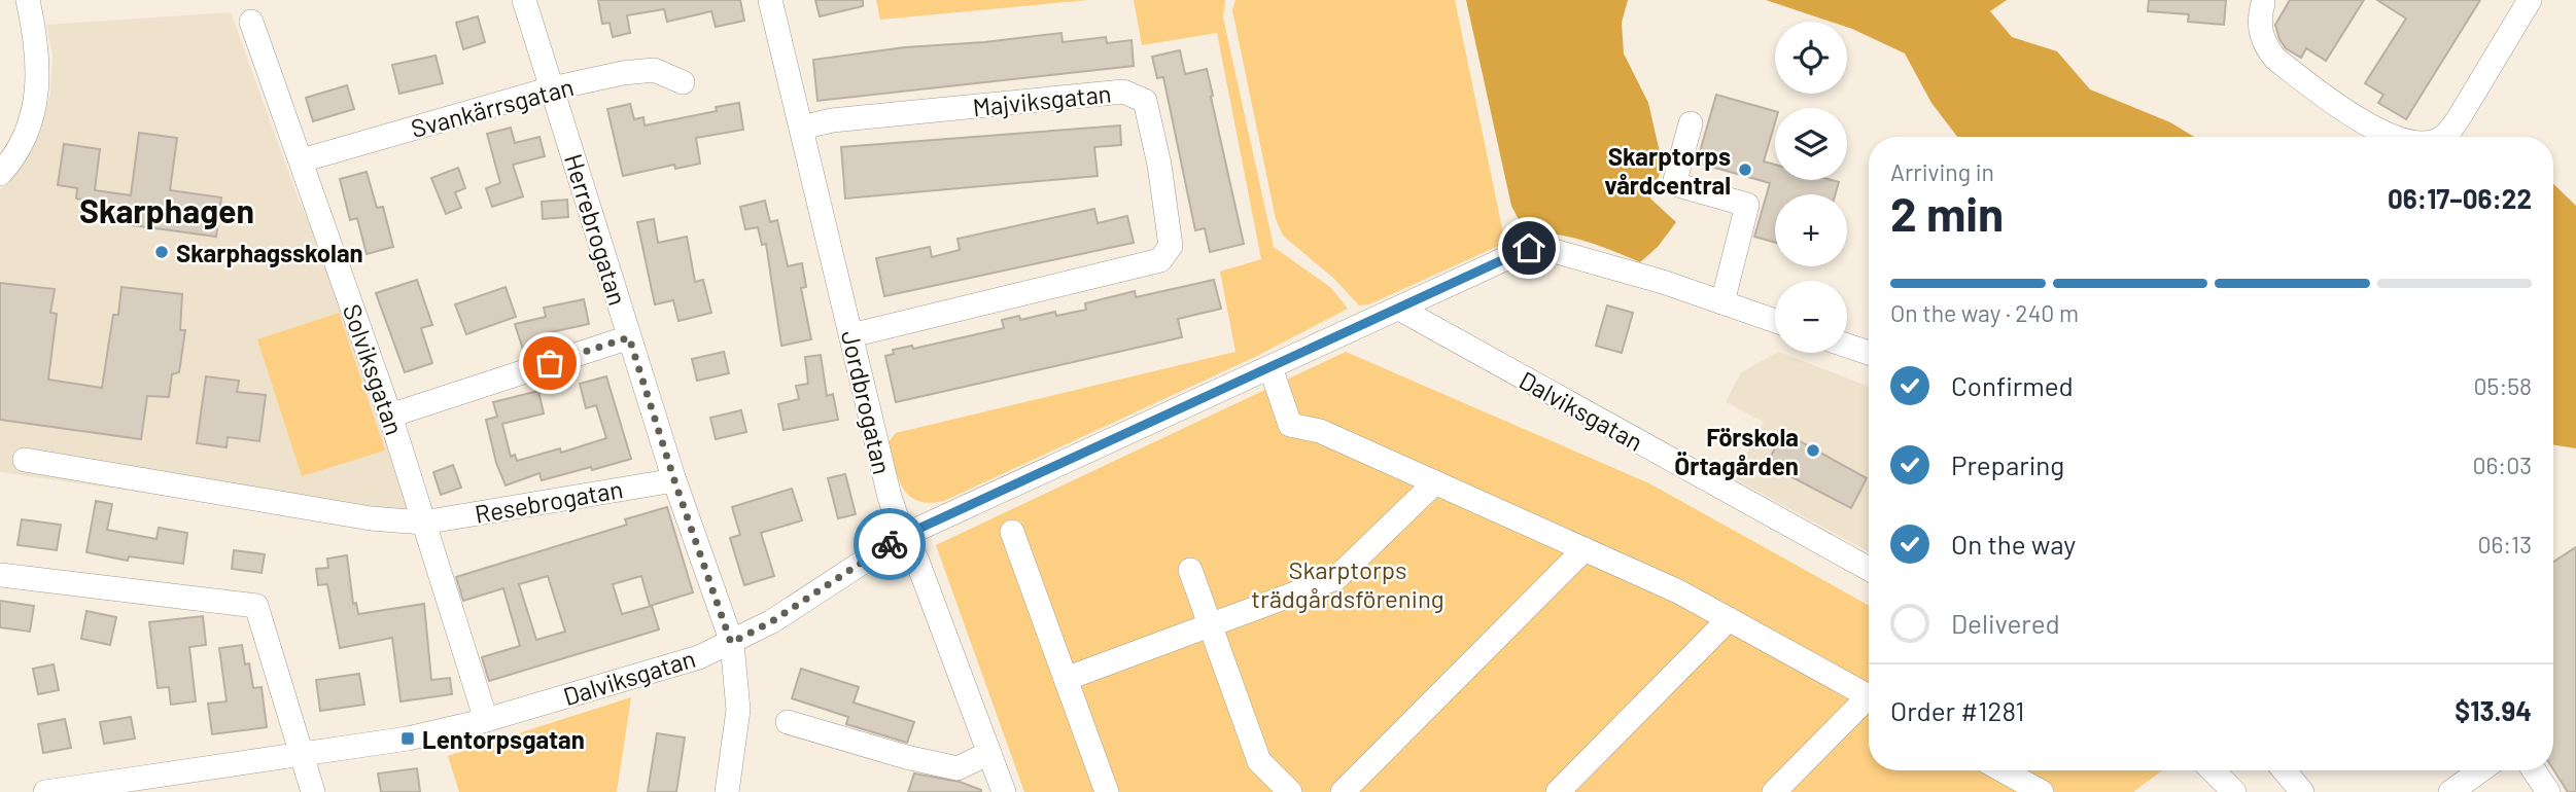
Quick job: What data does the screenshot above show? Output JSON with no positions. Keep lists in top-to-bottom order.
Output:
{
  "streets": {
    "street": [
      "Majviksgatan",
      "Svankärrsgatan",
      "Herrebrogatan",
      "Solviksgatan",
      "Jordbrogatan",
      "Dalviksgatan",
      "Resebrogatan"
    ]
  },
  "crossings": [
    ["Majviksgatan", "Jordbrogatan"],
    ["Svankärrsgatan", "Herrebrogatan"],
    ["Svankärrsgatan", "Solviksgatan"],
    ["Herrebrogatan", "Dalviksgatan"],
    ["Herrebrogatan", "Resebrogatan"],
    ["Solviksgatan", "Dalviksgatan"],
    ["Solviksgatan", "Resebrogatan"],
    ["Jordbrogatan", "Dalviksgatan"]
  ],
  "districts": ["Skarphagen"],
  "parks": ["Skarptorps trädgårdsförening"],
  "places": {
    "other": ["Skarptorps vårdcentral", "Skarphagsskolan", "Förskola Örtagården"],
    "transit": ["Lentorpsgatan"]
  },
  "page": {
    "map_buttons": ["+", "−"],
    "heading": ["2 min", "Arriving in", "06:17–06:22"],
    "panel": ["Order #1281", "$13.94"],
    "bar": "On the way · 240 m",
    "list": [
      ["Confirmed", "05:58"],
      ["Preparing", "06:03"],
      ["On the way", "06:13"],
      "Delivered"
    ]
  }
}
